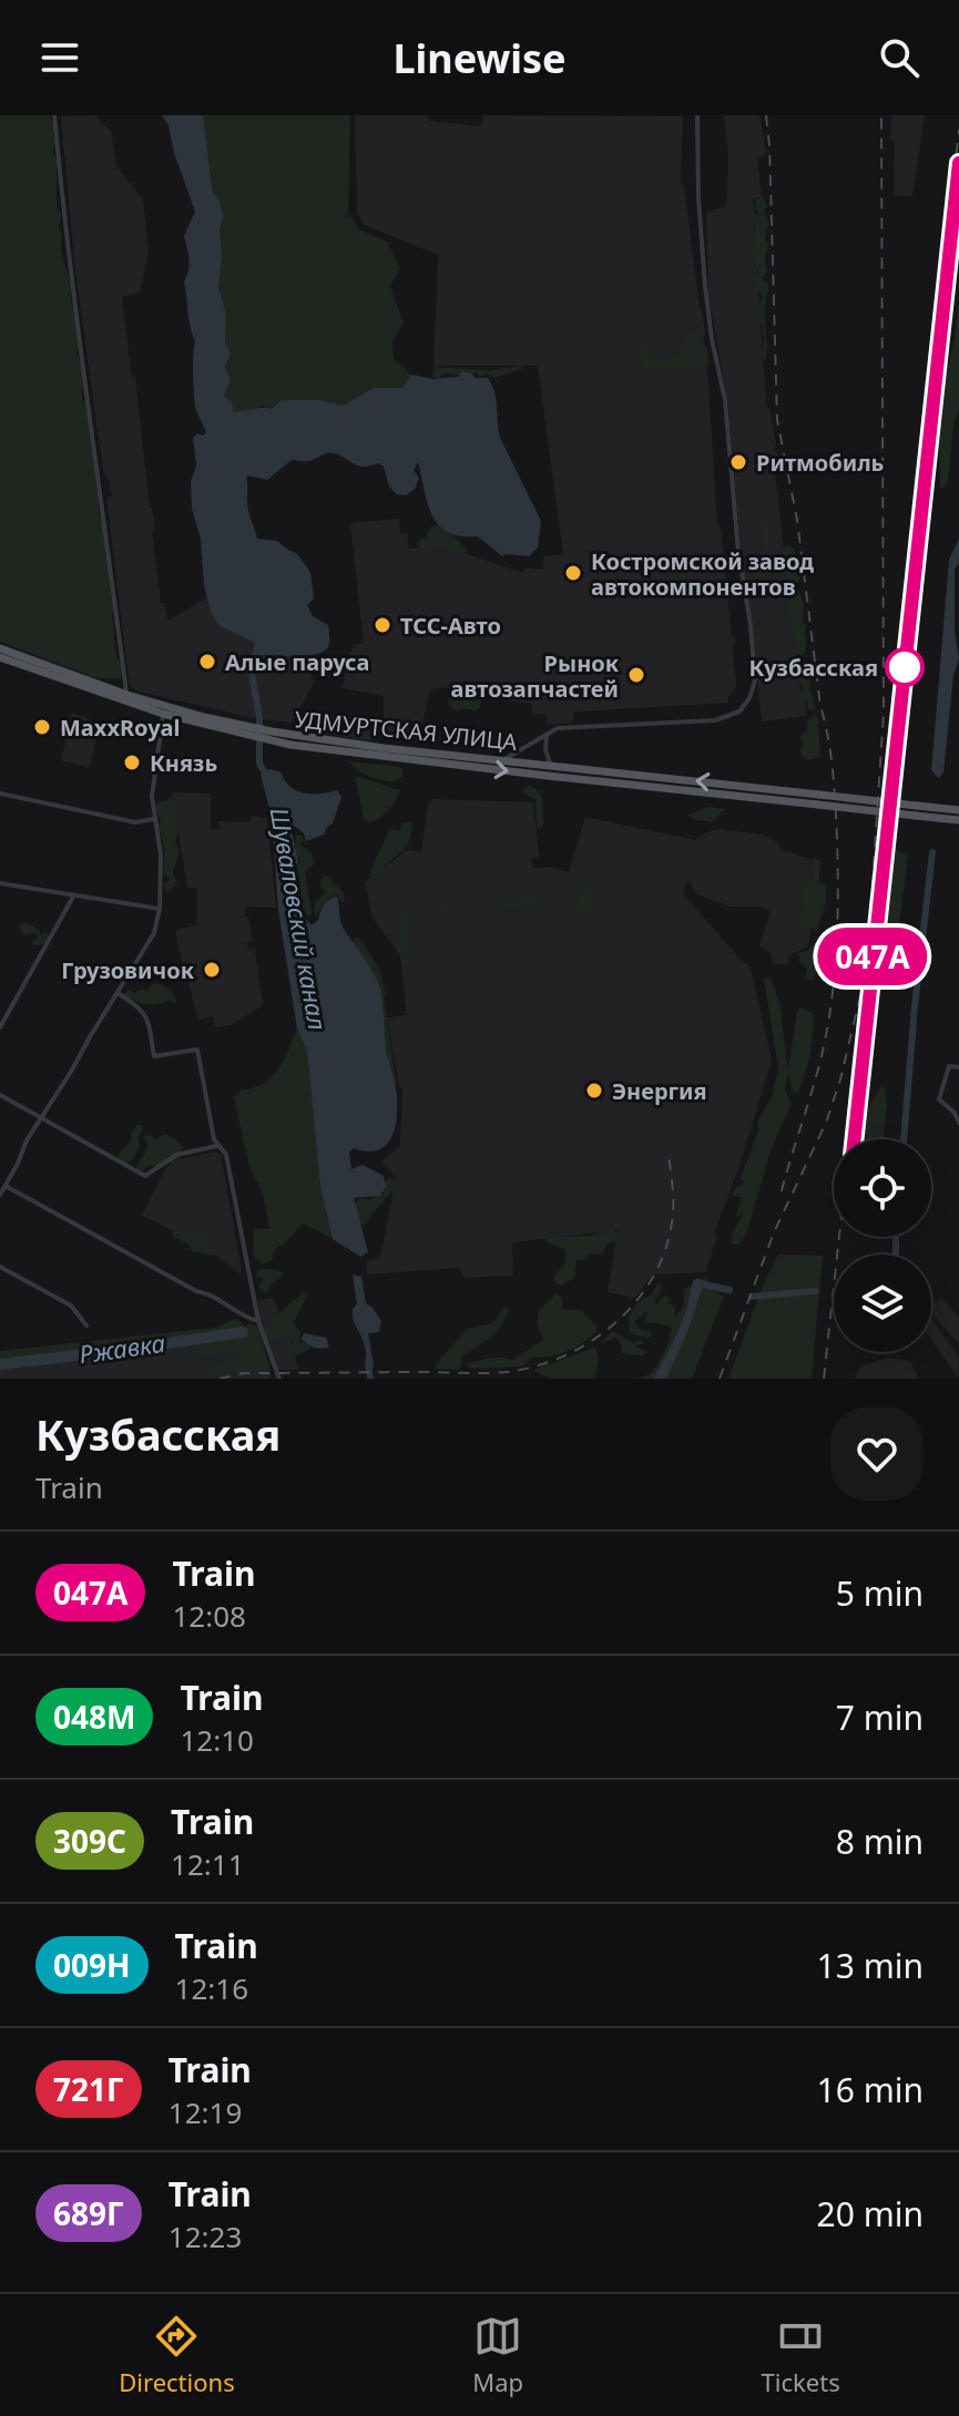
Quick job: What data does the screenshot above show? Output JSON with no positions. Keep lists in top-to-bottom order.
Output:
{
  "streets": {
    "main road": ["УДМУРТСКАЯ УЛИЦА"]
  },
  "water": ["Шуваловский канал", "Ржавка"],
  "places": [
    "Ритмобиль",
    "Костромской завод автокомпонентов",
    "ТСС-Авто",
    "Алые паруса",
    "Кузбасская",
    "Рынок автозапчастей",
    "MaxxRoyal",
    "Князь",
    "Грузовичок",
    "Энергия"
  ],
  "page": {
    "header": "Linewise",
    "on_map": "047А",
    "heading": ["Кузбасская", "Train"],
    "list": [
      {
        "mark": "047А",
        "name": "Train",
        "note": "12:08",
        "value": "5 min"
      },
      {
        "mark": "048М",
        "name": "Train",
        "note": "12:10",
        "value": "7 min"
      },
      {
        "mark": "309С",
        "name": "Train",
        "note": "12:11",
        "value": "8 min"
      },
      {
        "mark": "009Н",
        "name": "Train",
        "note": "12:16",
        "value": "13 min"
      },
      {
        "mark": "721Г",
        "name": "Train",
        "note": "12:19",
        "value": "16 min"
      },
      {
        "mark": "689Г",
        "name": "Train",
        "note": "12:23",
        "value": "20 min"
      }
    ],
    "tabs": ["Directions", "Map", "Tickets"]
  }
}
